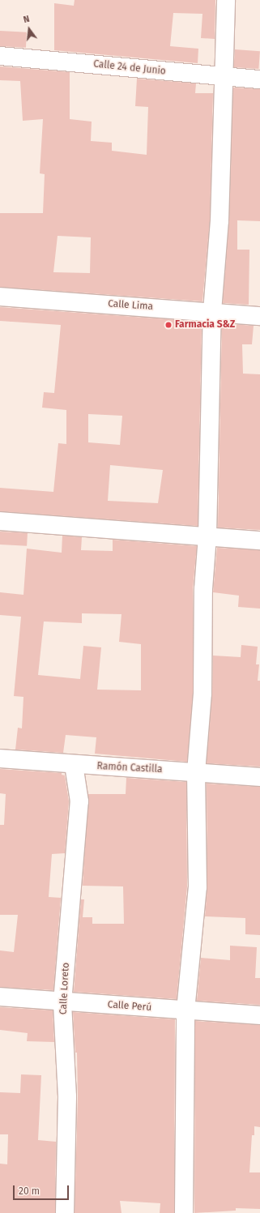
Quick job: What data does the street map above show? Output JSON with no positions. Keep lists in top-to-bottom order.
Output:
{
  "streets": {
    "street": [
      "Calle 24 de Junio",
      "Calle Lima",
      "Ramón Castilla",
      "Calle Loreto",
      "Calle Perú"
    ]
  },
  "crossings": [
    ["Ramón Castilla", "Calle Loreto"],
    ["Calle Loreto", "Calle Perú"]
  ],
  "places": ["Farmacia S&Z"],
  "scale_bar": "20 m",
  "north": "top"
}
